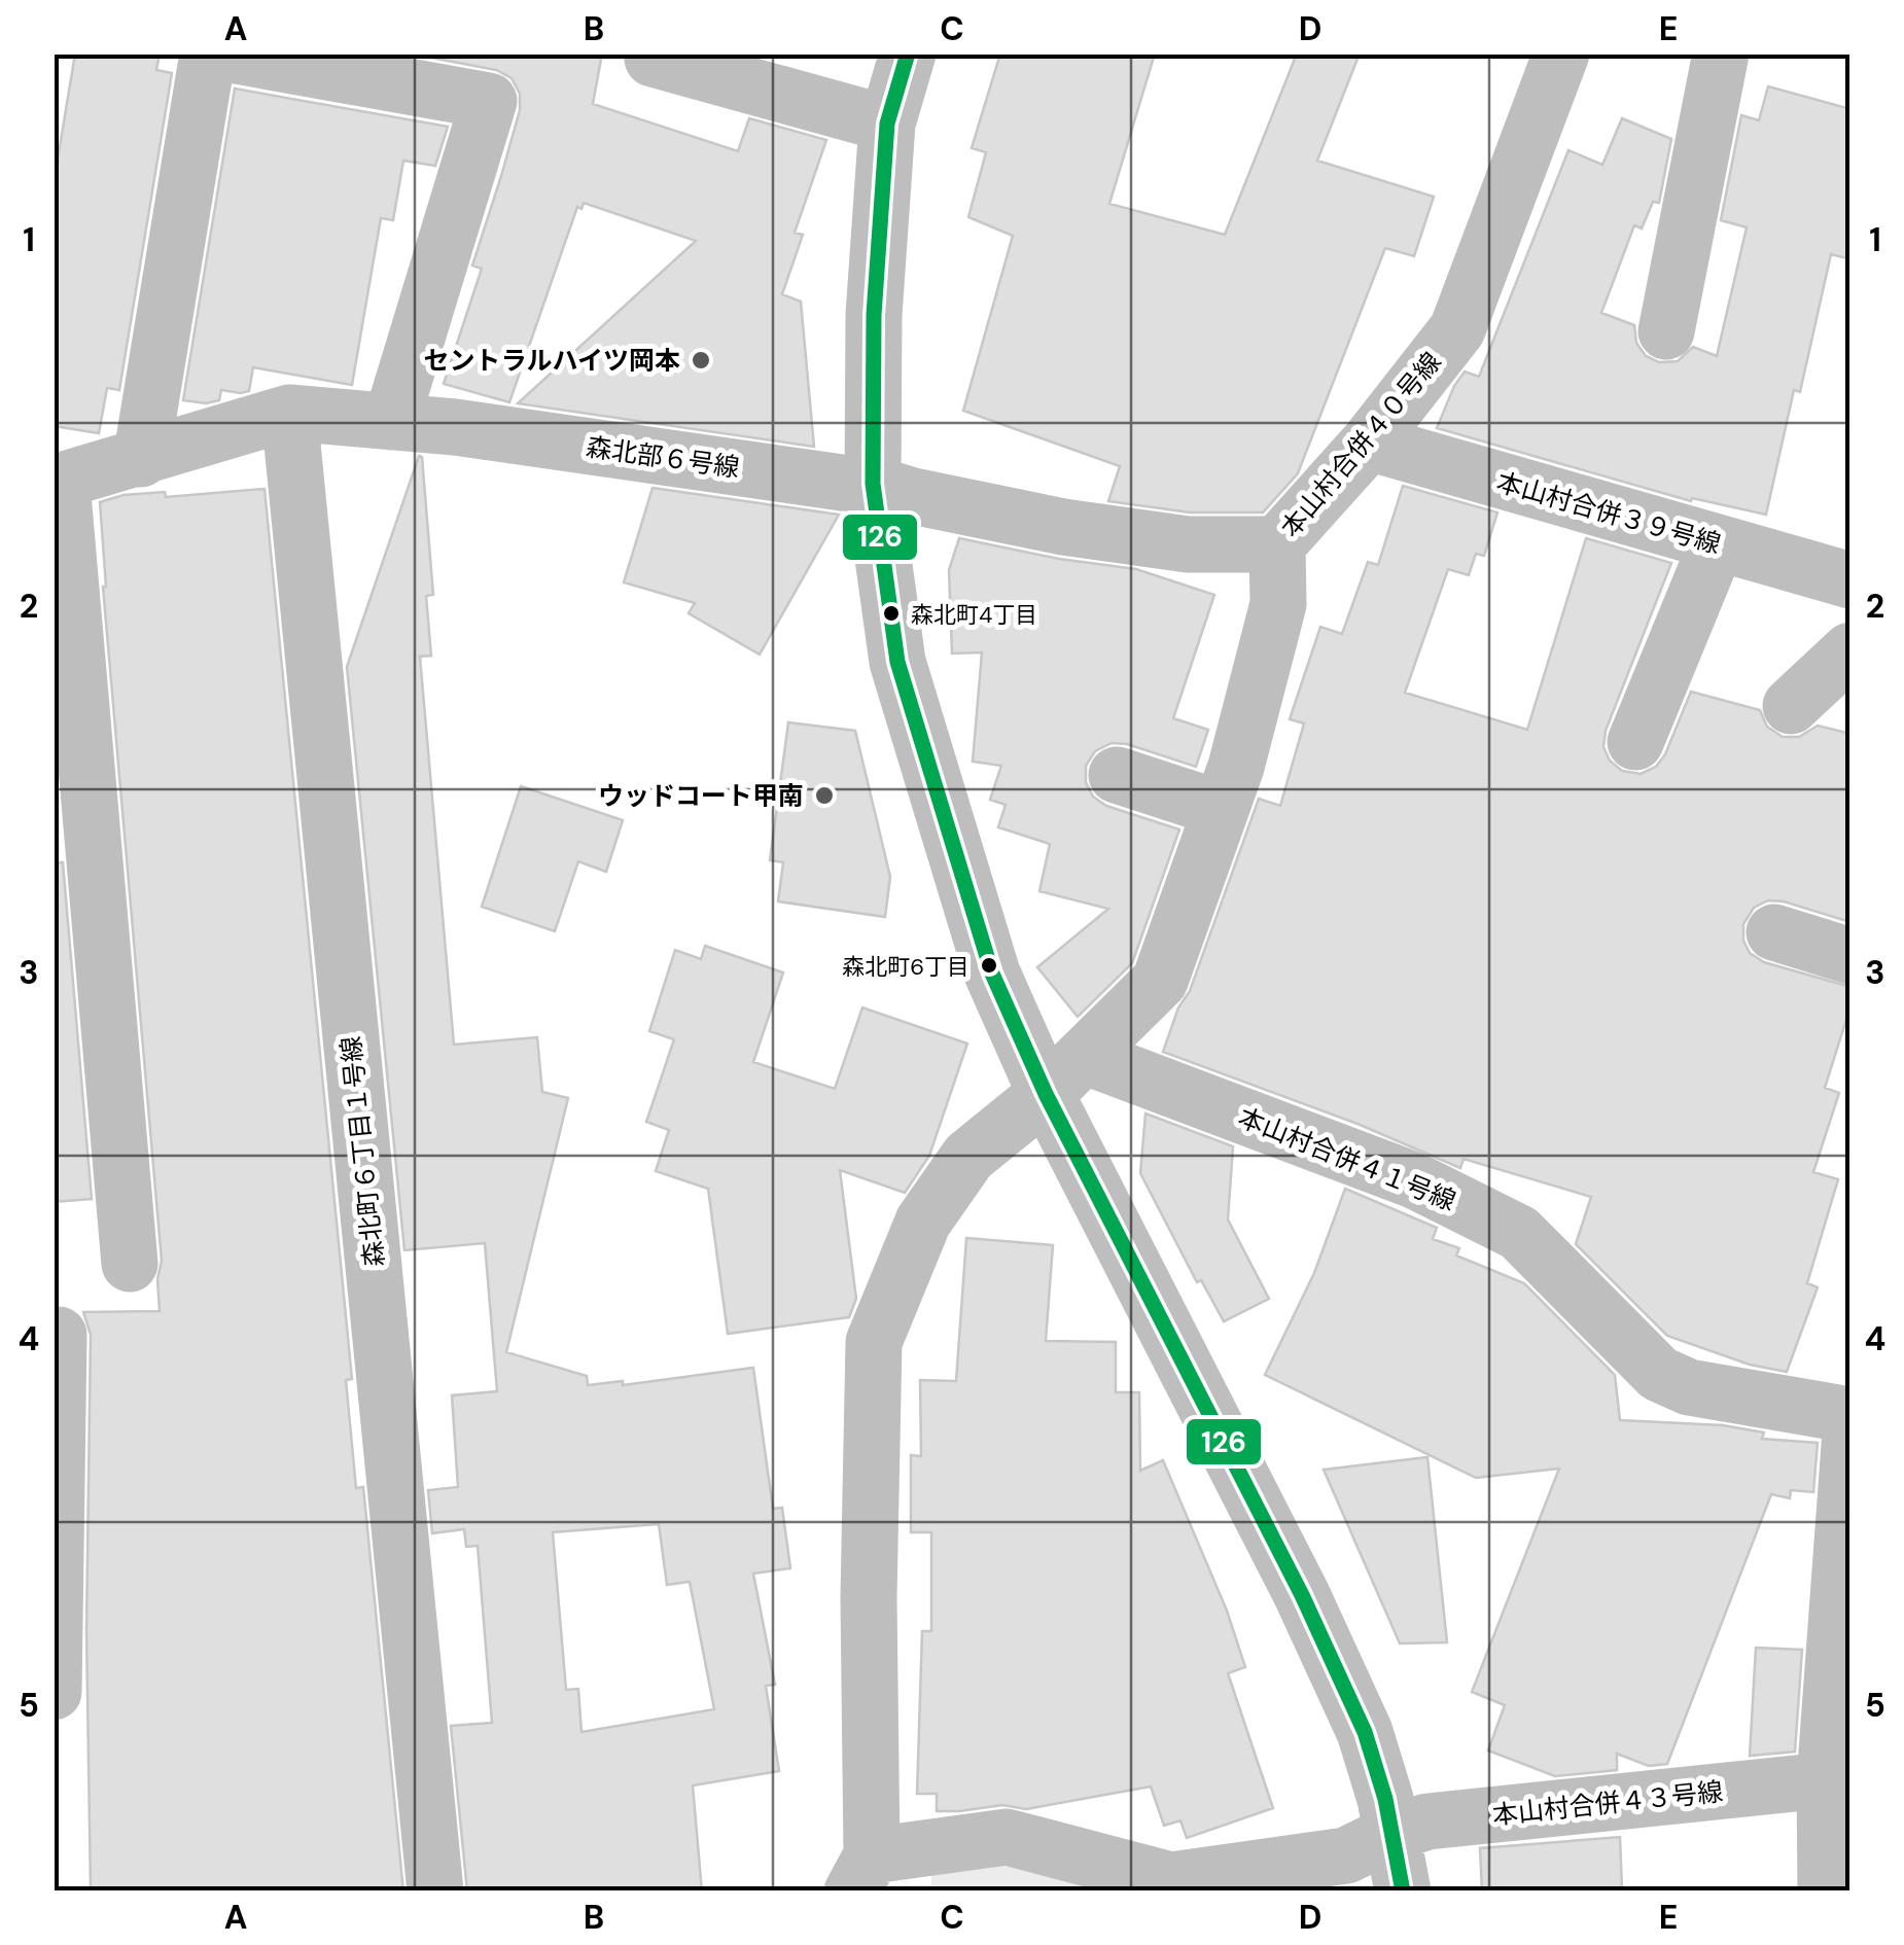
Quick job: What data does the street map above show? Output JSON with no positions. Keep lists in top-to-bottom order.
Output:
{
  "streets": {
    "street": [
      "本山村合併４０号線",
      "森北部６号線",
      "本山村合併３９号線",
      "森北町６丁目１号線",
      "本山村合併４１号線",
      "本山村合併４３号線"
    ]
  },
  "crossings": [
    ["本山村合併４０号線", "森北部６号線"],
    ["本山村合併４０号線", "本山村合併３９号線"],
    ["本山村合併４０号線", "本山村合併４１号線"],
    ["本山村合併４０号線", "本山村合併４３号線"],
    ["森北部６号線", "森北町６丁目１号線"]
  ],
  "places": [
    "セントラルハイツ岡本",
    "森北町4丁目",
    "ウッドコート甲南",
    "森北町6丁目"
  ],
  "lines": ["transit line 126"],
  "grid": {
    "columns": [
      "A",
      "B",
      "C",
      "D",
      "E"
    ],
    "rows": [
      "1",
      "2",
      "3",
      "4",
      "5"
    ]
  }
}
